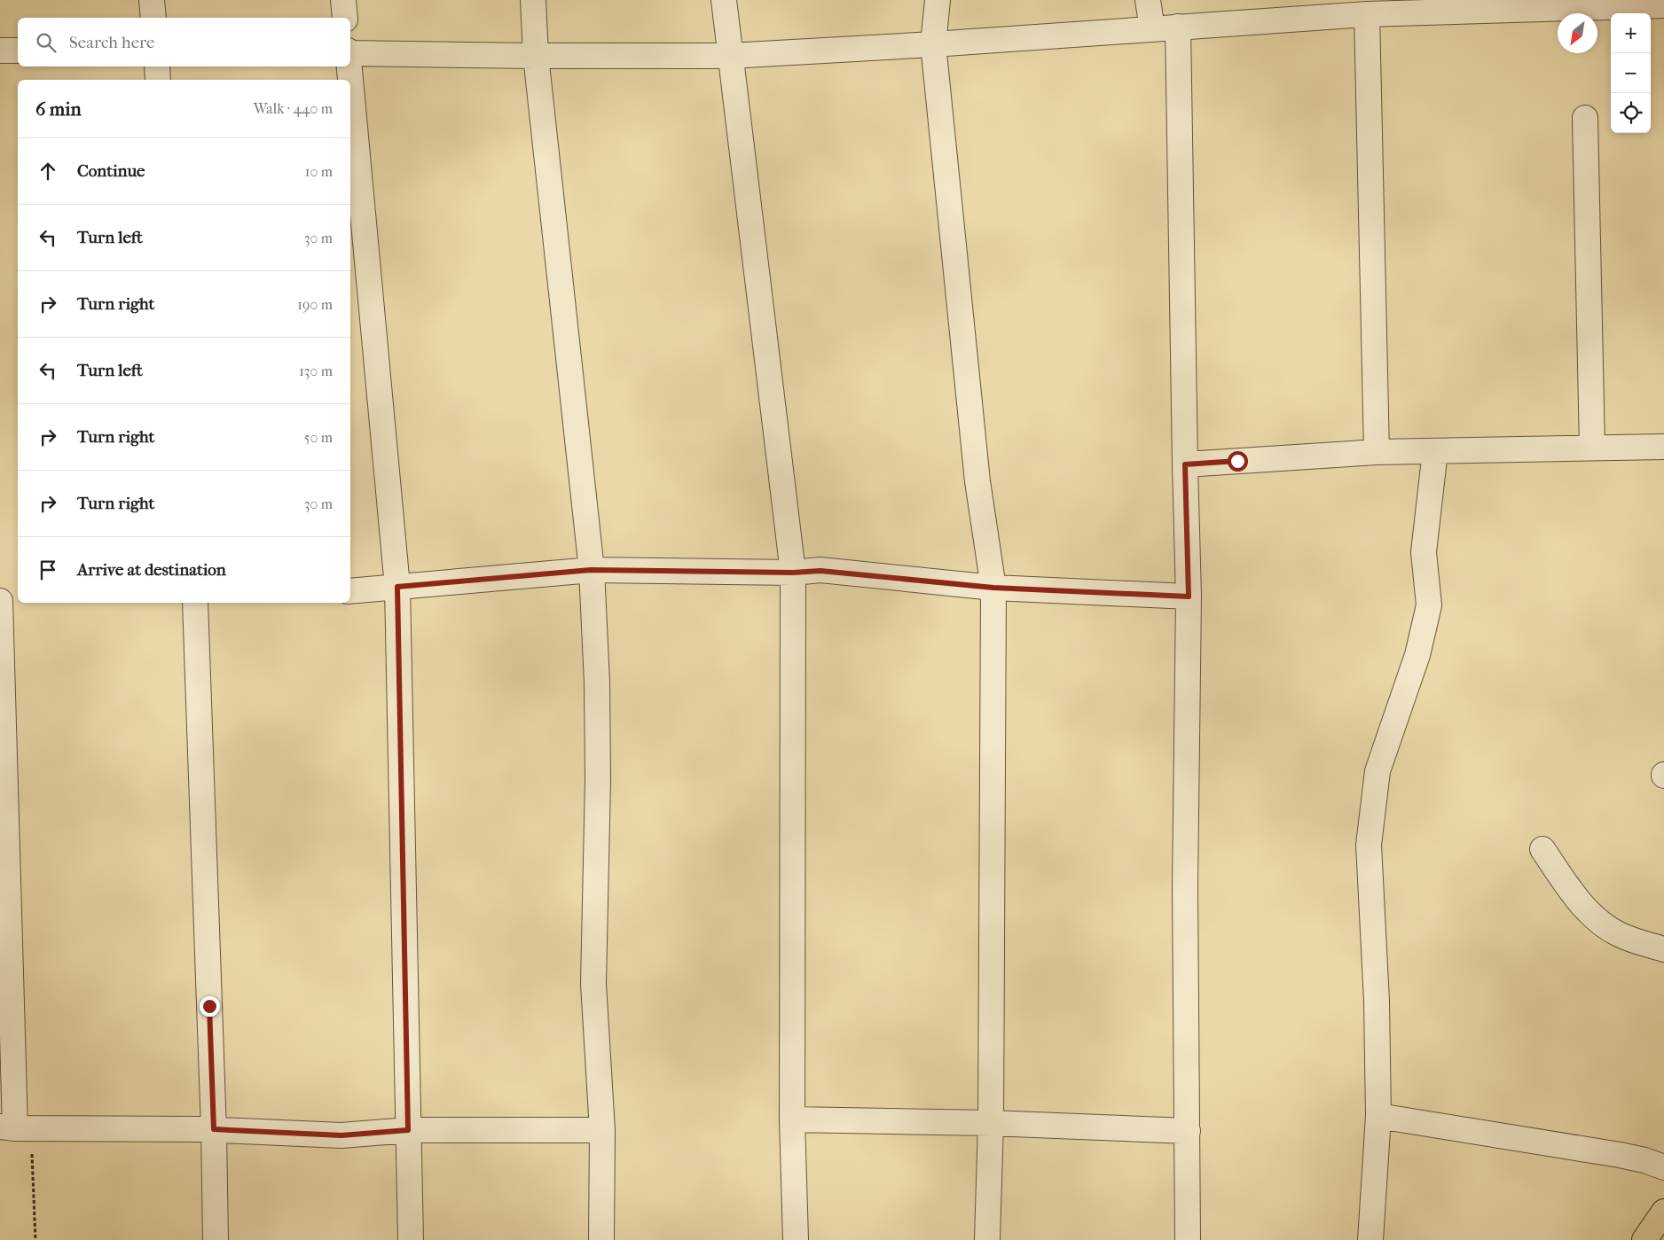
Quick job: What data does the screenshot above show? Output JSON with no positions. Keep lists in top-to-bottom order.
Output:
{
  "north": "bottom left",
  "page": {
    "map_buttons": ["+", "−"],
    "search": "Search here",
    "heading": ["6 min", "Walk · 440 m"],
    "list": [
      ["Continue", "10 m"],
      ["Turn left", "30 m"],
      ["Turn right", "190 m"],
      ["Turn left", "130 m"],
      ["Turn right", "50 m"],
      ["Turn right", "30 m"],
      "Arrive at destination"
    ]
  }
}
